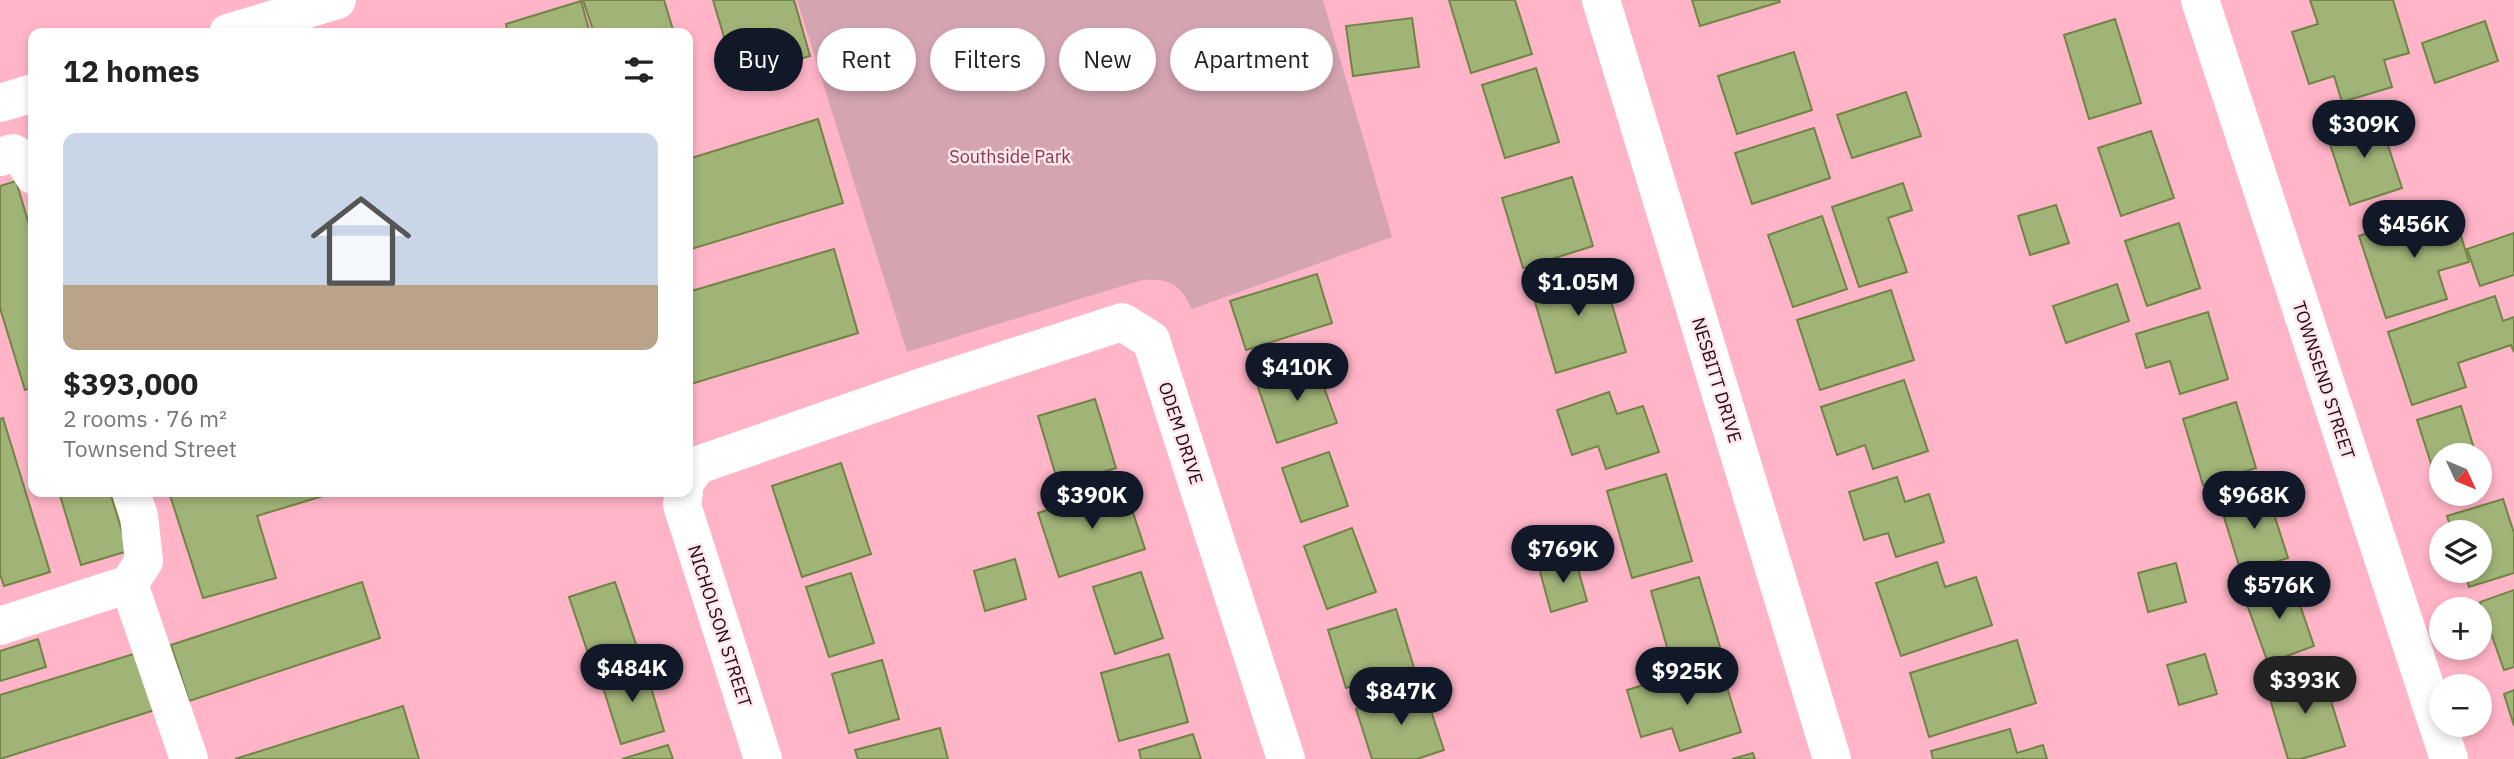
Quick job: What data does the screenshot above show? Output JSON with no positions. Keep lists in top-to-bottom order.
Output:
{
  "streets": {
    "street": [
      "NESBITT DRIVE",
      "TOWNSEND STREET",
      "ODEM DRIVE",
      "NICHOLSON STREET"
    ]
  },
  "parks": ["Southside Park"],
  "north": "bottom right",
  "page": {
    "chip": [
      "Buy",
      "Rent",
      "Filters",
      "New",
      "Apartment"
    ],
    "heading": "12 homes",
    "price": [
      "$309K",
      "$456K",
      "$1.05M",
      "$410K",
      "$390K",
      "$968K",
      "$769K",
      "$576K",
      "$484K",
      "$925K",
      "$393K",
      "$847K"
    ],
    "list": [
      {
        "name": "$393,000",
        "note": "2 rooms · 76 m² · Townsend Street"
      }
    ],
    "map_buttons": ["+", "−"]
  }
}
